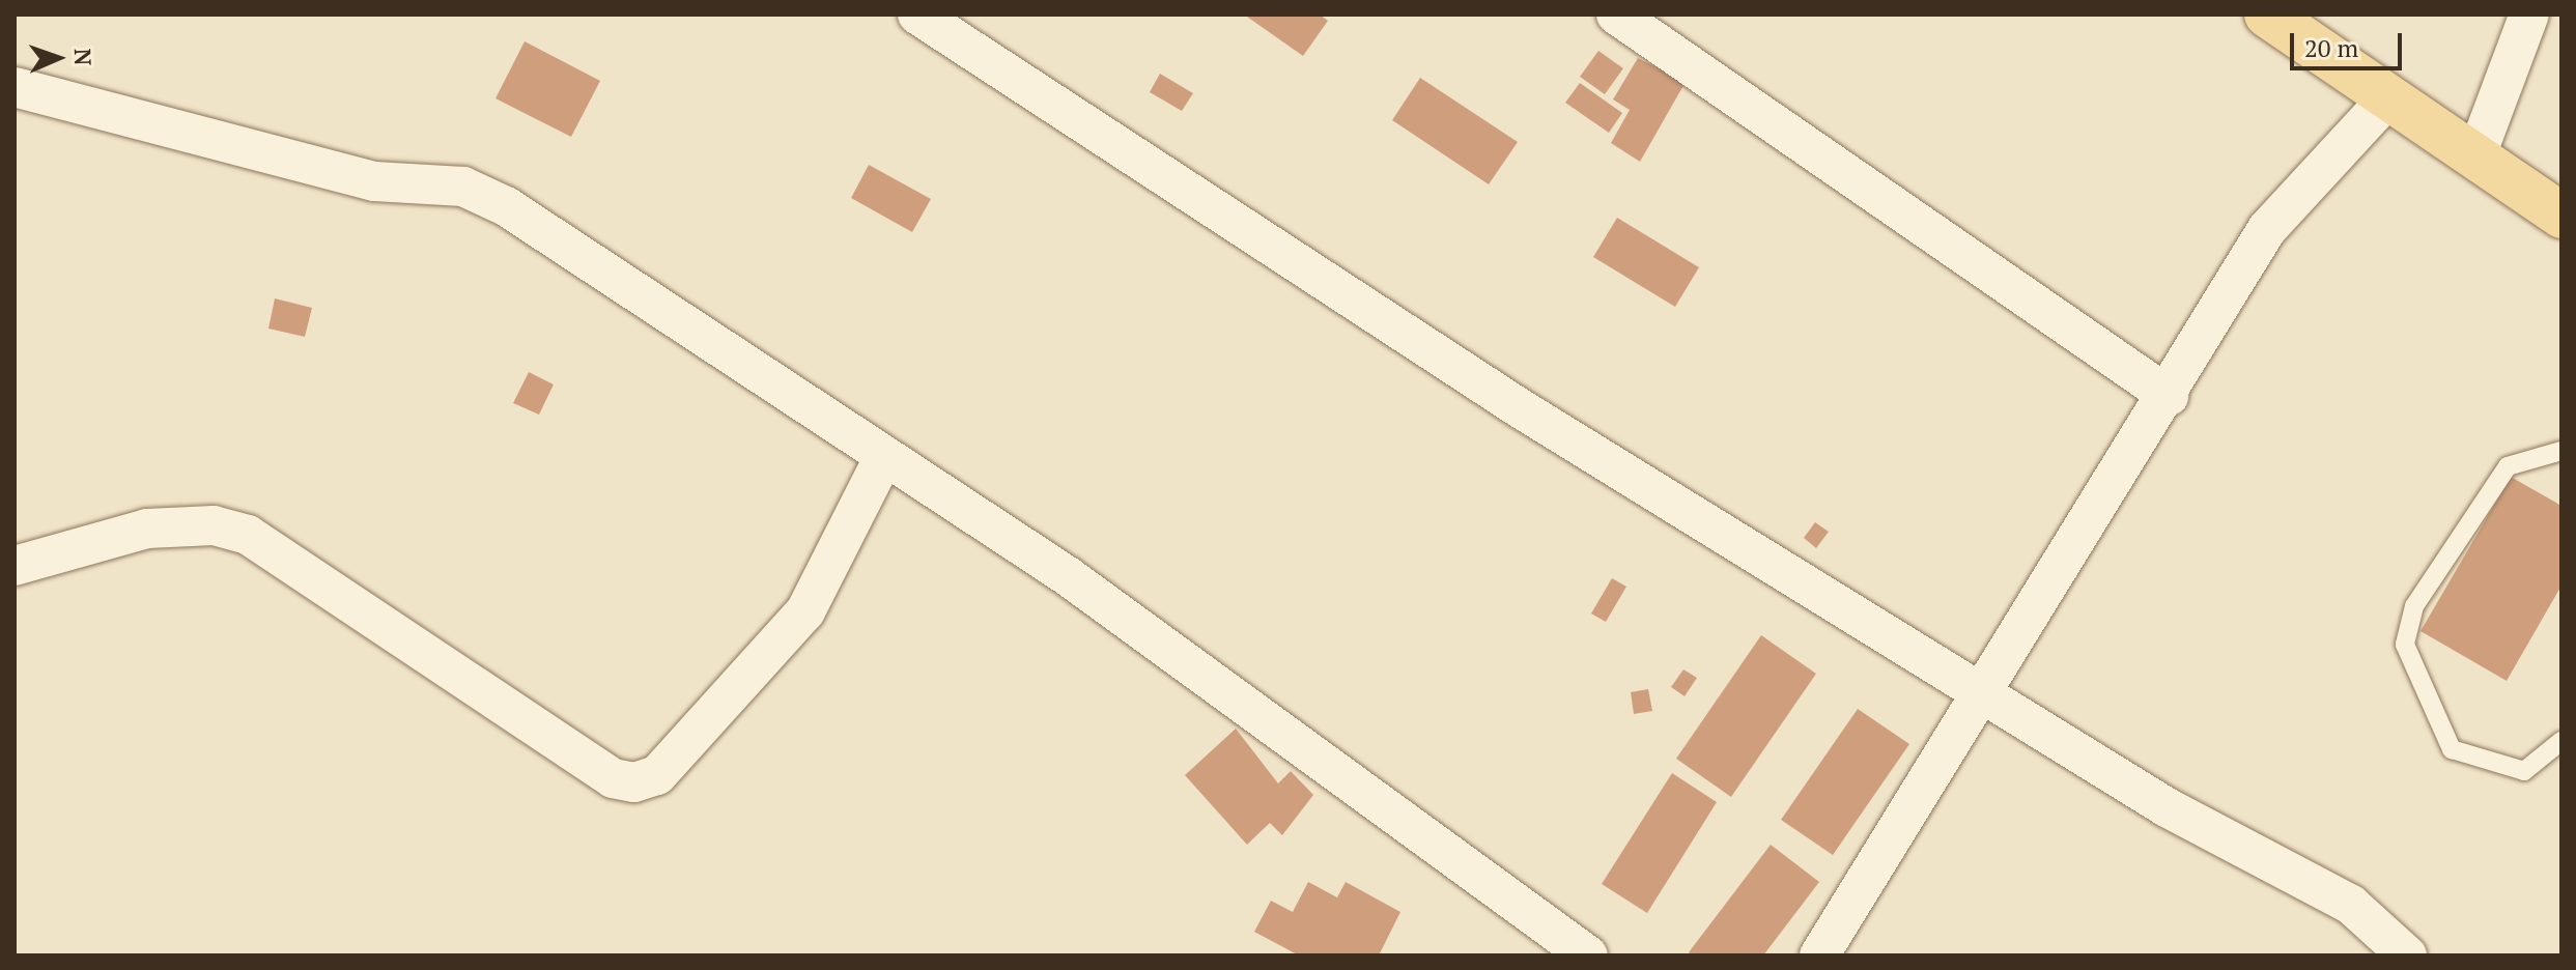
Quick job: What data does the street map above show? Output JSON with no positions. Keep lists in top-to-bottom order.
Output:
{
  "scale_bar": "20 m",
  "north": "right"
}
